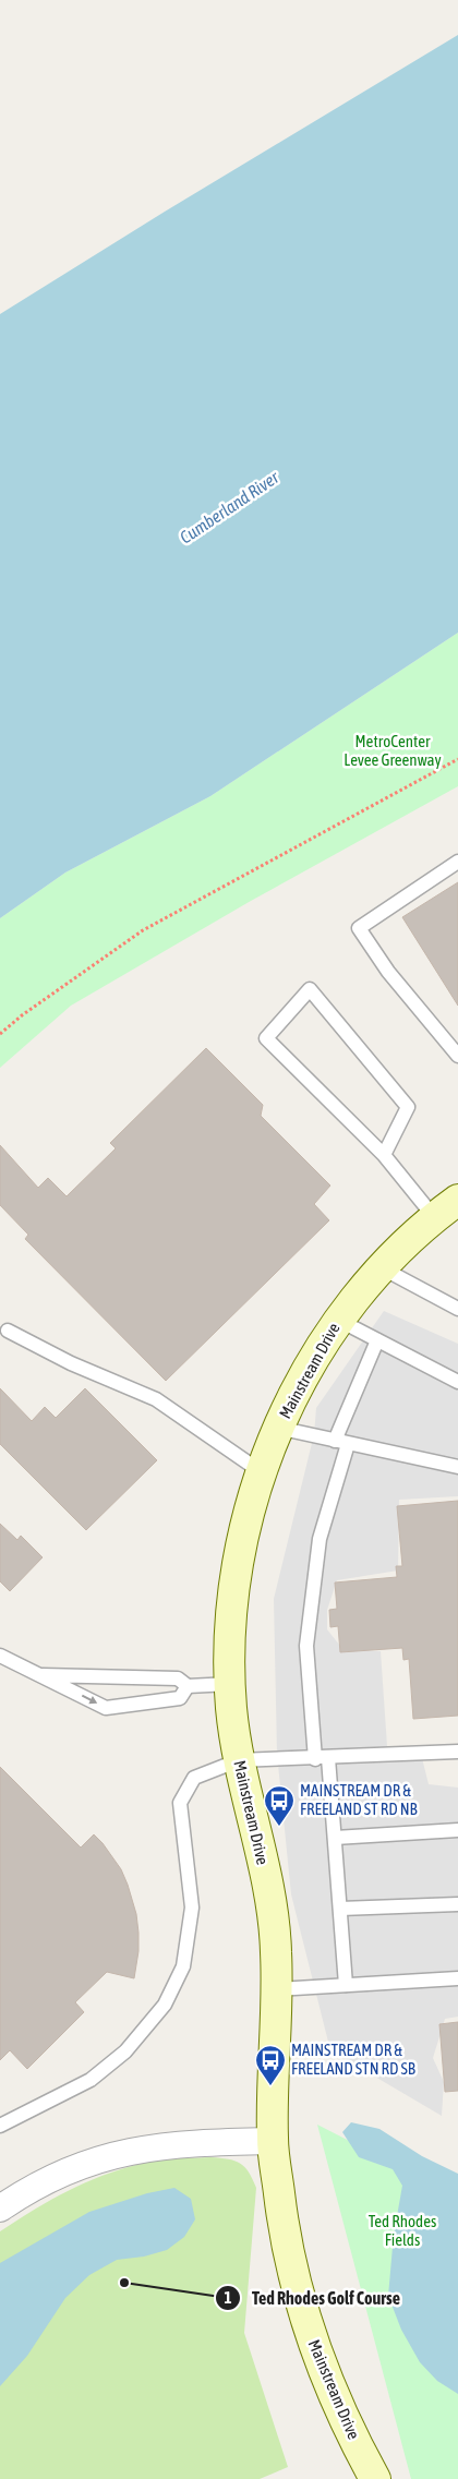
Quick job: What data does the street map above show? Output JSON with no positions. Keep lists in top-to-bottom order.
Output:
{
  "streets": {
    "street": ["Mainstream Drive"]
  },
  "water": ["Cumberland River"],
  "parks": ["MetroCenter Levee Greenway", "Ted Rhodes Fields"],
  "places": {
    "bus stop": ["MAINSTREAM DR & FREELAND ST RD NB", "MAINSTREAM DR & FREELAND STN RD SB"],
    "other": ["Ted Rhodes Golf Course"]
  }
}
